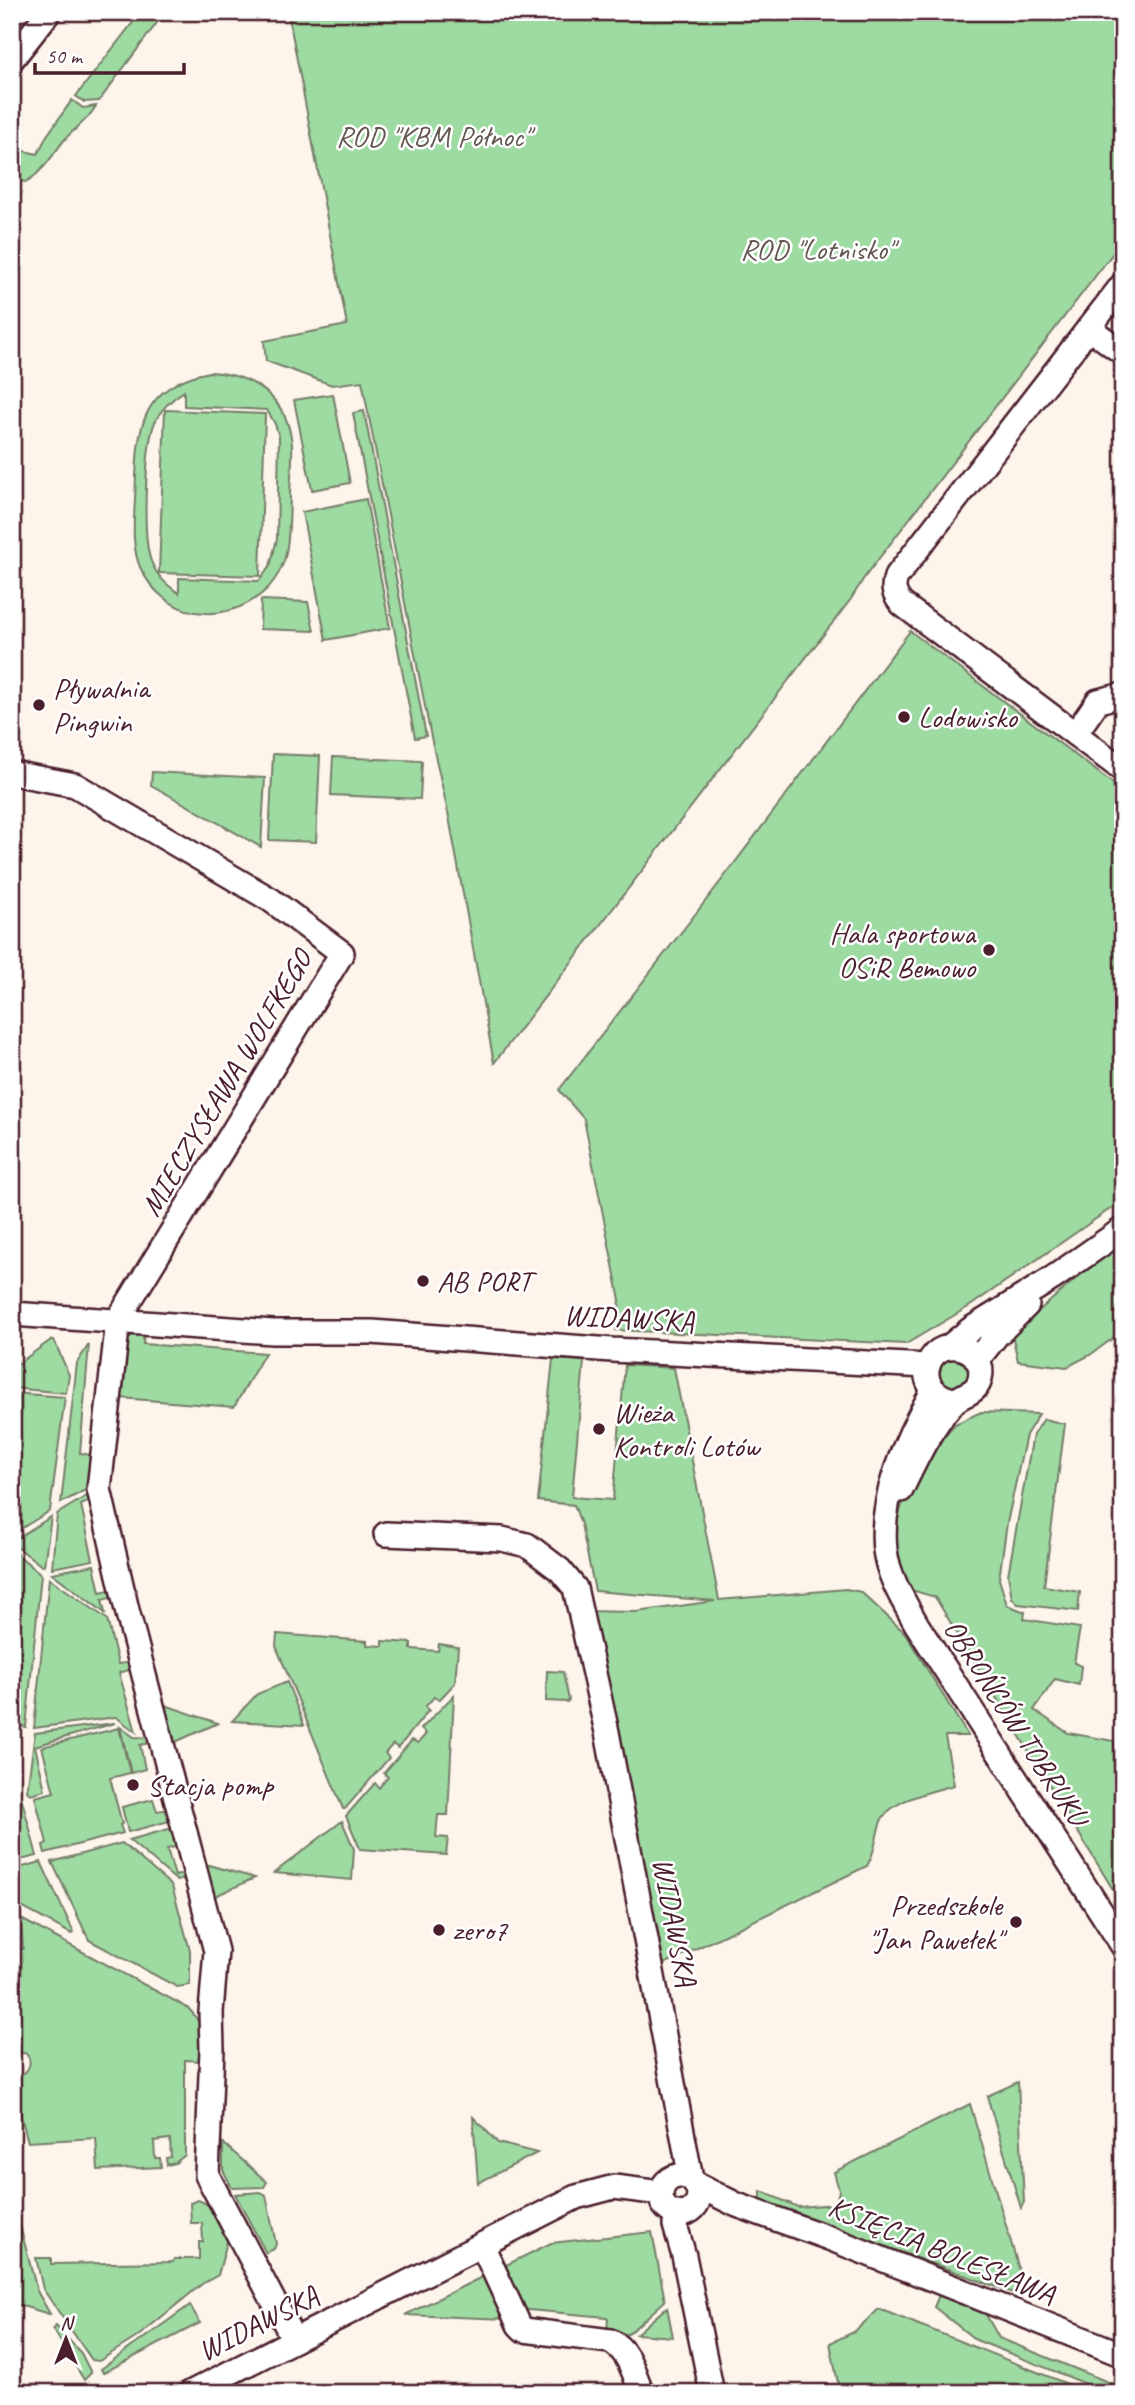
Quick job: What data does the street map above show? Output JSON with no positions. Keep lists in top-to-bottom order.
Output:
{
  "streets": {
    "street": [
      "MIECZYSŁAWA WOLFKEGO",
      "WIDAWSKA",
      "OBROŃCÓW TOBRUKU",
      "KSIĘCIA BOLESŁAWA"
    ]
  },
  "crossings": [
    ["MIECZYSŁAWA WOLFKEGO", "WIDAWSKA"],
    ["WIDAWSKA", "OBROŃCÓW TOBRUKU"],
    ["WIDAWSKA", "KSIĘCIA BOLESŁAWA"]
  ],
  "parks": ["ROD \"KBM Północ\"", "ROD \"Lotnisko\""],
  "places": [
    "Pływalnia Pingwin",
    "Lodowisko",
    "Hala sportowa OSiR Bemowo",
    "AB PORT",
    "Wieża Kontroli Lotów",
    "Stacja pomp",
    "Przedszkole \"Jan Pawełek\"",
    "zero7"
  ],
  "scale_bar": "50 m",
  "north": "top"
}
